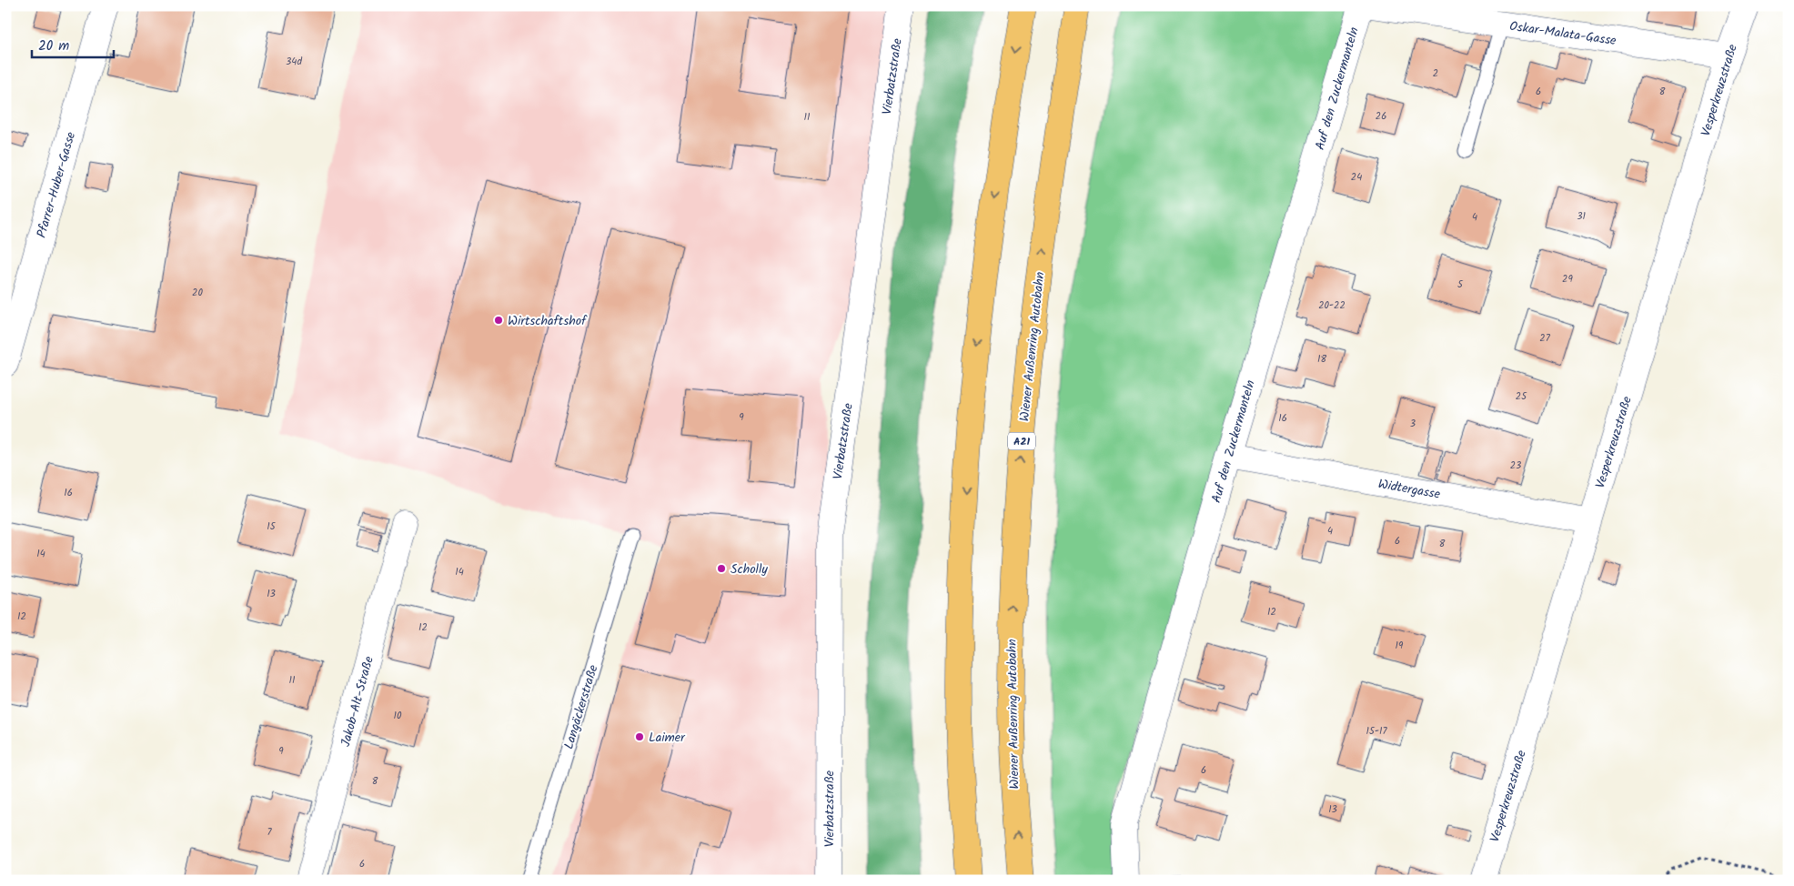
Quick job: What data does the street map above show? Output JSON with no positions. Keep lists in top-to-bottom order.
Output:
{
  "streets": {
    "highway": ["Wiener Außenring Autobahn", "A21"],
    "street": [
      "Oskar-Malata-Gasse",
      "Vierbatzstraße",
      "Auf den Zuckermanteln",
      "Vesperkreuzstraße",
      "Pfarrer-Huber-Gasse",
      "Widtergasse",
      "Jakob-Alt-Straße"
    ],
    "lane": ["Langäckerstraße"]
  },
  "crossings": [
    ["Oskar-Malata-Gasse", "Vesperkreuzstraße"],
    ["Auf den Zuckermanteln", "Widtergasse"],
    ["Vesperkreuzstraße", "Widtergasse"]
  ],
  "places": ["Wirtschaftshof", "Scholly", "Laimer"],
  "house_numbers": [
    "34d",
    "2",
    "6",
    "8",
    "26",
    "11",
    "24",
    "31",
    "4",
    "29",
    "5",
    "20",
    "20-22",
    "27",
    "18",
    "25",
    "9",
    "16",
    "3",
    "23",
    "16",
    "15",
    "4",
    "6",
    "8",
    "14",
    "14",
    "13",
    "12",
    "12",
    "12",
    "19",
    "11",
    "10",
    "15-17",
    "9",
    "6",
    "8",
    "13",
    "7",
    "6"
  ],
  "scale_bar": "20 m"
}
